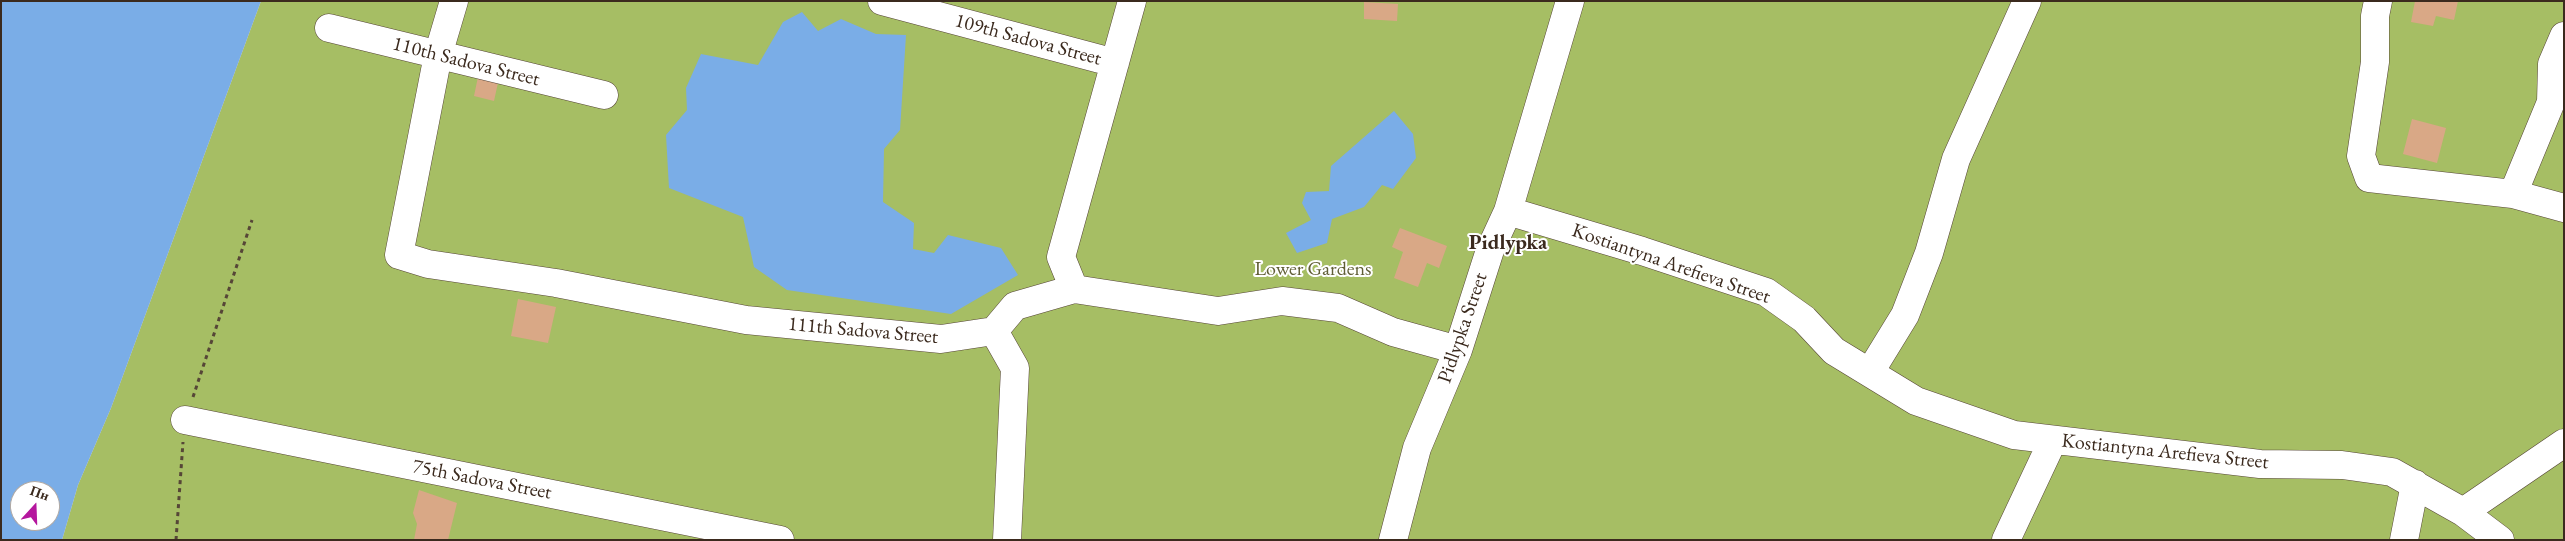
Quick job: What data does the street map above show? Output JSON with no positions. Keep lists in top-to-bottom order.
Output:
{
  "streets": {
    "street": [
      "109th Sadova Street",
      "110th Sadova Street",
      "Kostiantyna Arefieva Street",
      "Pidlypka Street",
      "111th Sadova Street",
      "75th Sadova Street"
    ]
  },
  "crossings": [
    ["110th Sadova Street", "111th Sadova Street"],
    ["Kostiantyna Arefieva Street", "Pidlypka Street"]
  ],
  "districts": ["Pidlypka"],
  "parks": ["Lower Gardens"],
  "north": "top"
}
